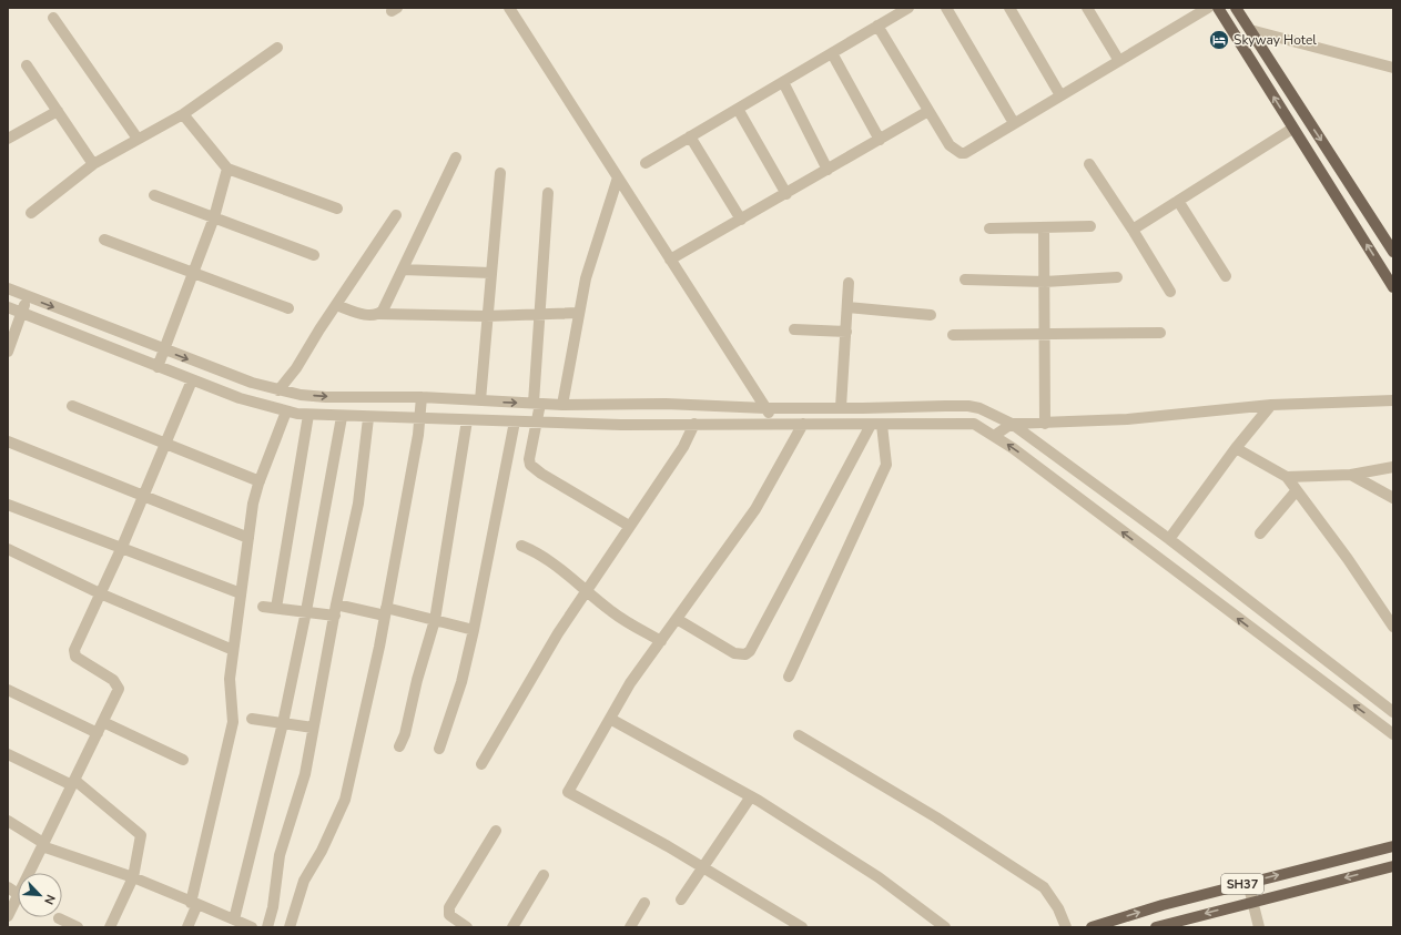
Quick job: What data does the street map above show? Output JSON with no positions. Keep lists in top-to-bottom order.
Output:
{
  "streets": {
    "main road": ["SH37"]
  },
  "places": {
    "hotel": ["Skyway Hotel"]
  },
  "north": "bottom right"
}
